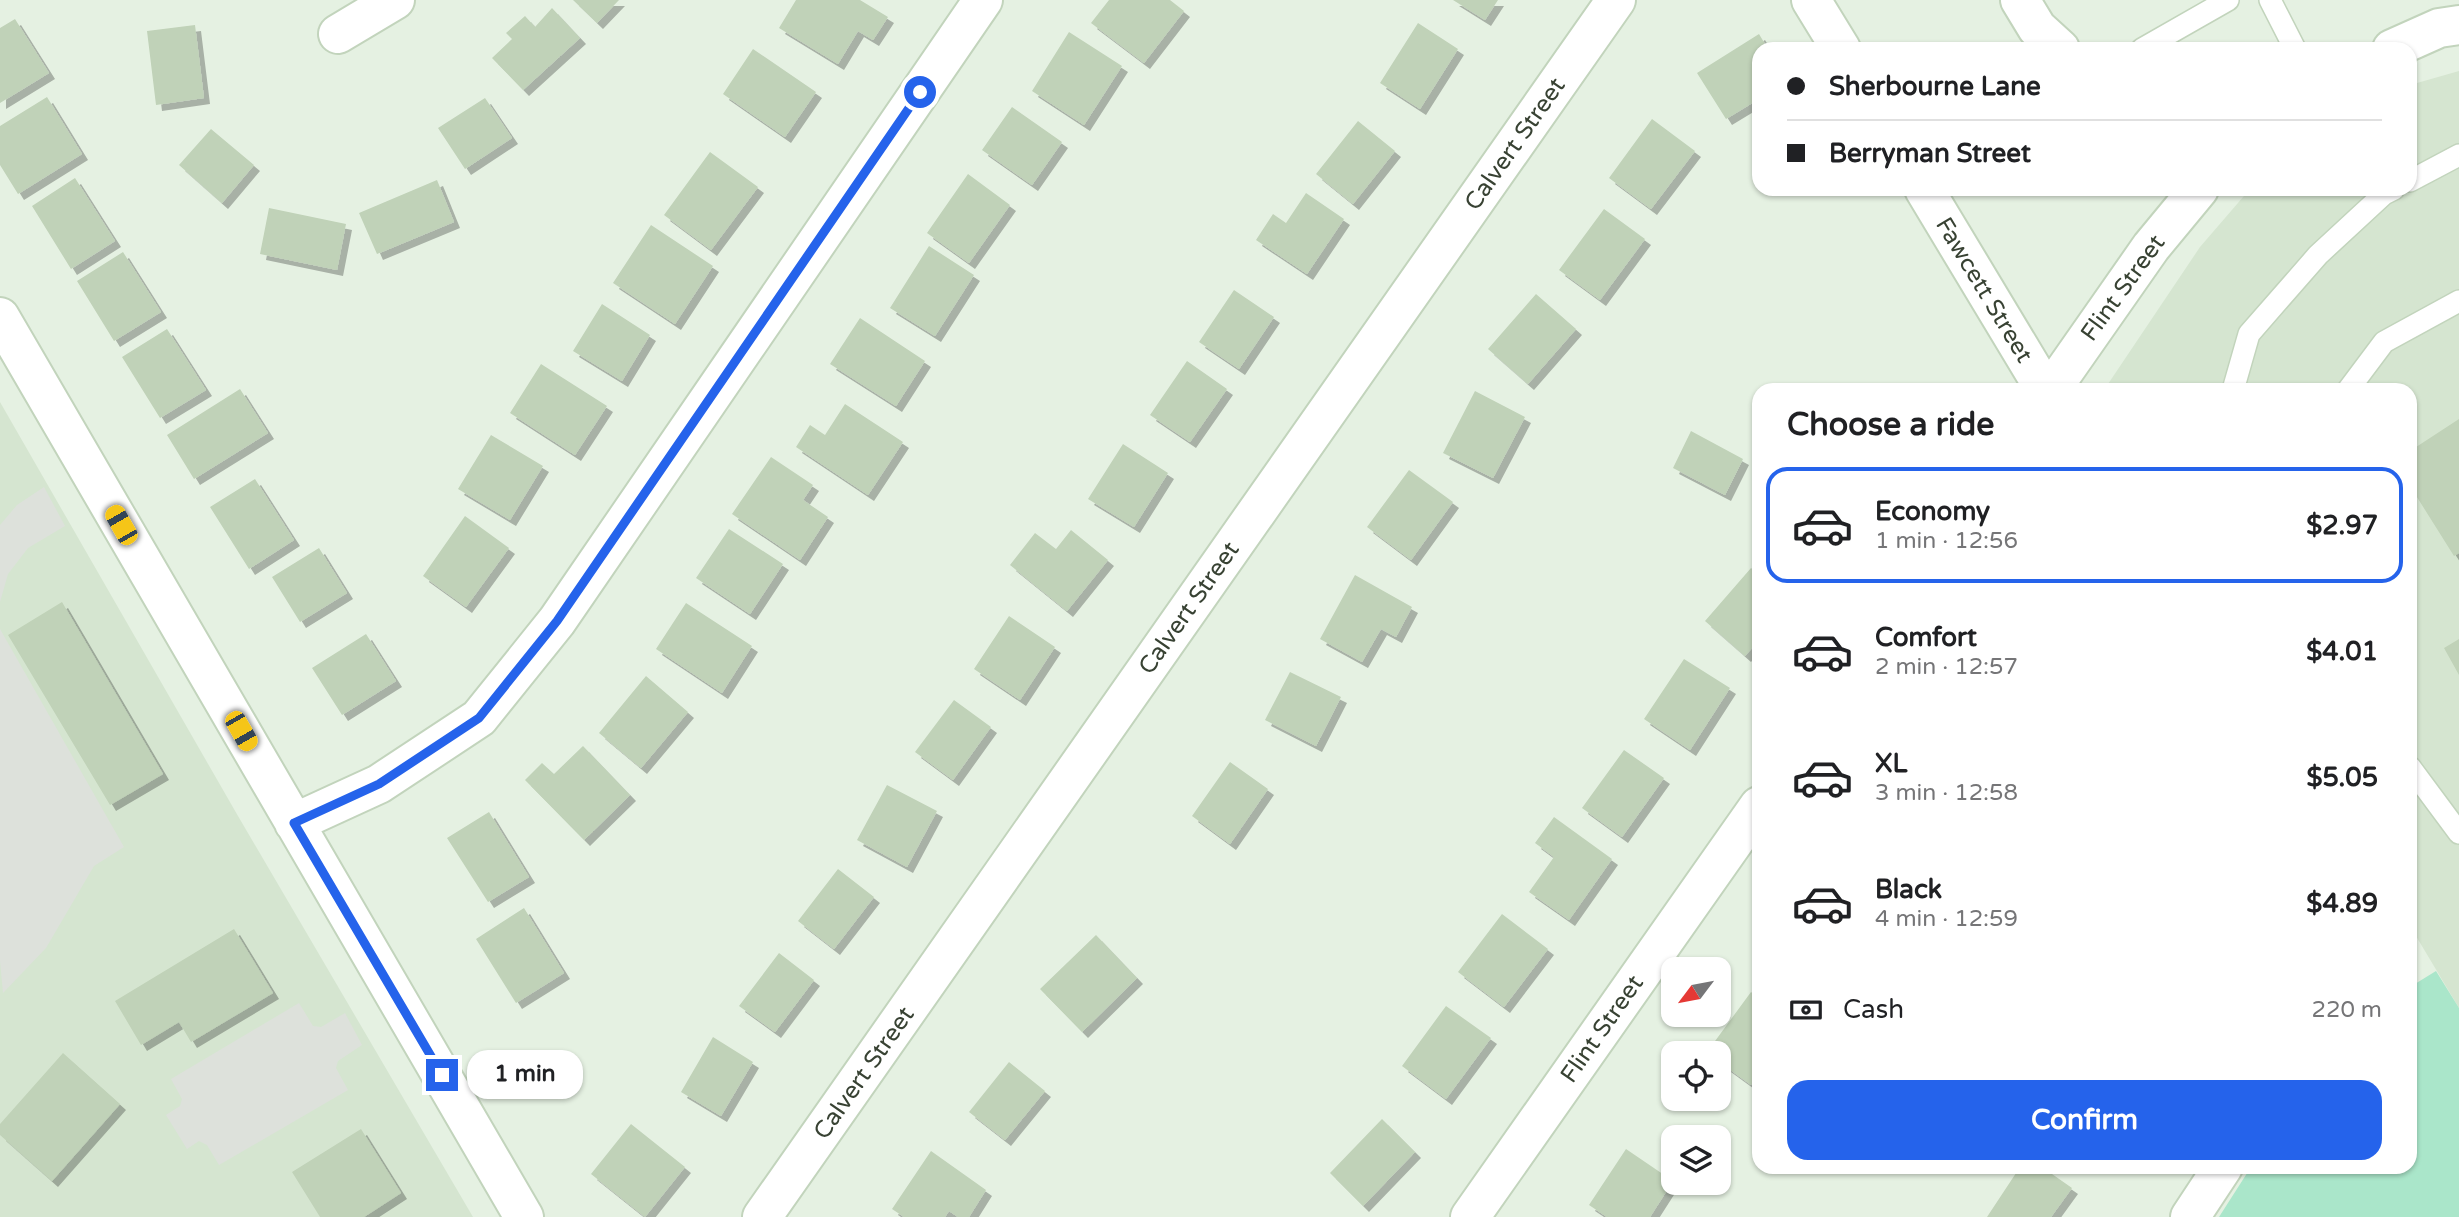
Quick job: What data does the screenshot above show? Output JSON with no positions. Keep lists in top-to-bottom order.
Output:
{
  "streets": {
    "street": ["Calvert Street", "Flint Street", "Fawcett Street"]
  },
  "north": "bottom left",
  "page": {
    "banner": ["Sherbourne Lane", "Berryman Street"],
    "heading": "Choose a ride",
    "list": [
      {
        "name": "Economy",
        "note": "1 min · 12:56",
        "value": "$2.97"
      },
      {
        "name": "Comfort",
        "note": "2 min · 12:57",
        "value": "$4.01"
      },
      {
        "name": "XL",
        "note": "3 min · 12:58",
        "value": "$5.05"
      },
      {
        "name": "Black",
        "note": "4 min · 12:59",
        "value": "$4.89"
      }
    ],
    "pay": ["Cash", "220 m"],
    "bubble": "1 min",
    "buttons": "Confirm"
  }
}
